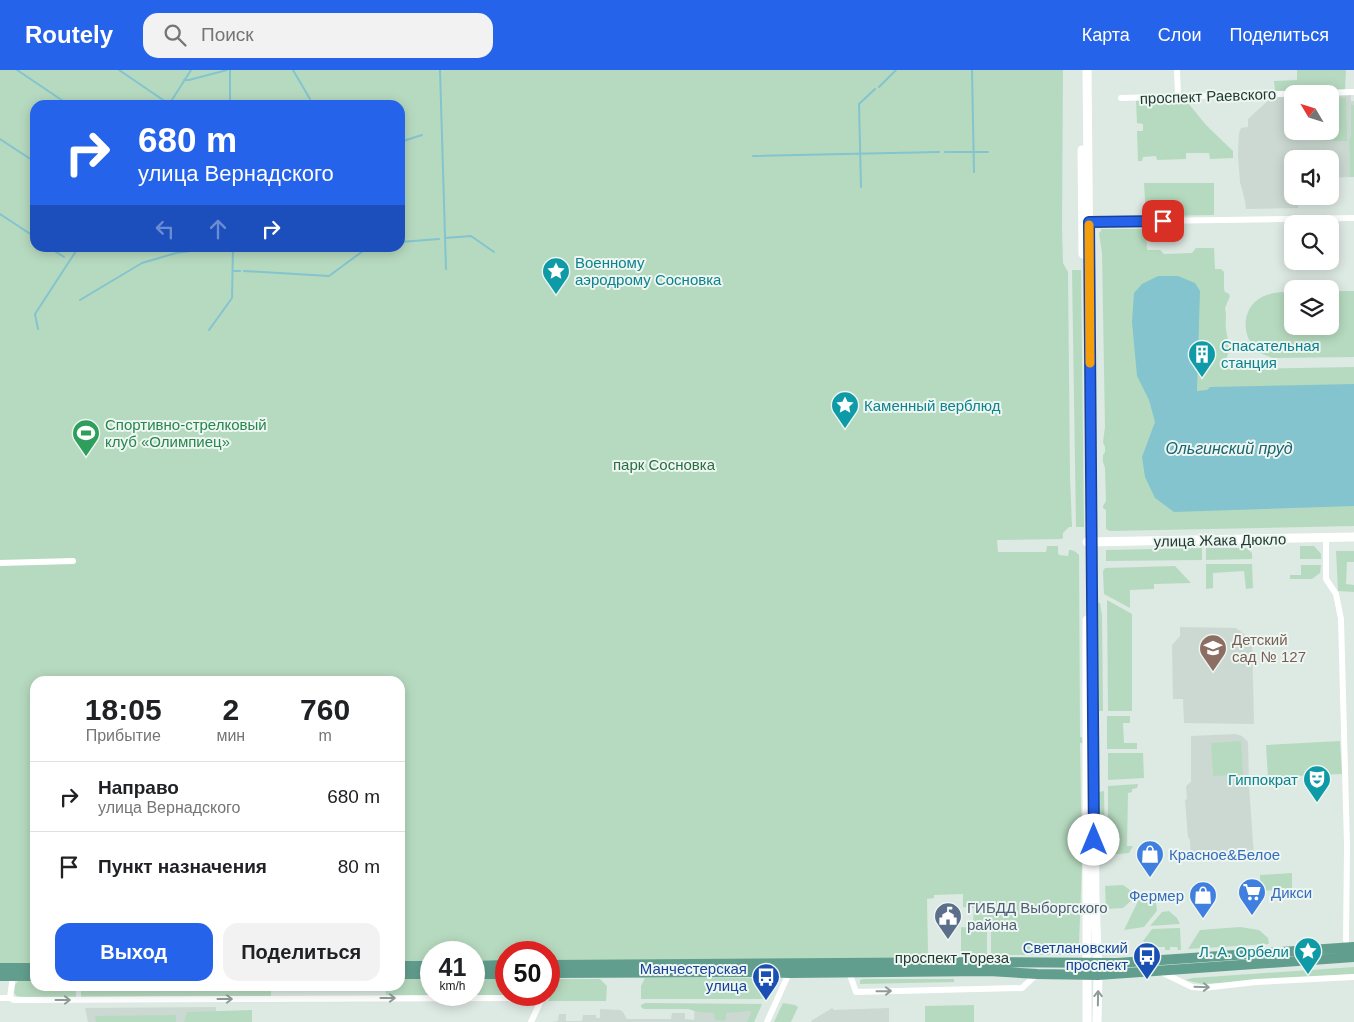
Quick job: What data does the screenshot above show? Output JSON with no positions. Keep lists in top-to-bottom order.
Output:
{
  "streets": {
    "main road": ["улица Жака Дюкло", "проспект Тореза"],
    "street": ["проспект Раевского"]
  },
  "water": ["Ольгинский пруд"],
  "parks": ["парк Сосновка"],
  "places": {
    "place": ["Военному аэродрому Сосновка", "Каменный верблюд", "Л. А. Орбели"],
    "building": ["Спасательная станция"],
    "sports": ["Спортивно-стрелковый клуб «Олимпиец»"],
    "school or university": ["Детский сад № 127"],
    "theatre": ["Гиппократ"],
    "shop": ["Красное&Белое", "Фермер"],
    "supermarket": ["Дикси"],
    "public building": ["ГИБДД Выборгского района"],
    "bus stop": ["Светлановский проспект", "Манчестерская улица"]
  },
  "north": "top left",
  "page": {
    "header": "Routely",
    "search": "Поиск",
    "nav": ["Карта", "Слои", "Поделиться"],
    "turn": ["680 m", "улица Вернадского"],
    "eta": [
      "18:05",
      "Прибытие",
      "2",
      "мин",
      "760",
      "m"
    ],
    "list": [
      {
        "name": "Направо",
        "note": "улица Вернадского",
        "value": "680 m"
      },
      {
        "name": "Пункт назначения",
        "value": "80 m"
      }
    ],
    "buttons": ["Выход", "Поделиться"],
    "speed": "41 km/h",
    "limit": "50"
  }
}
